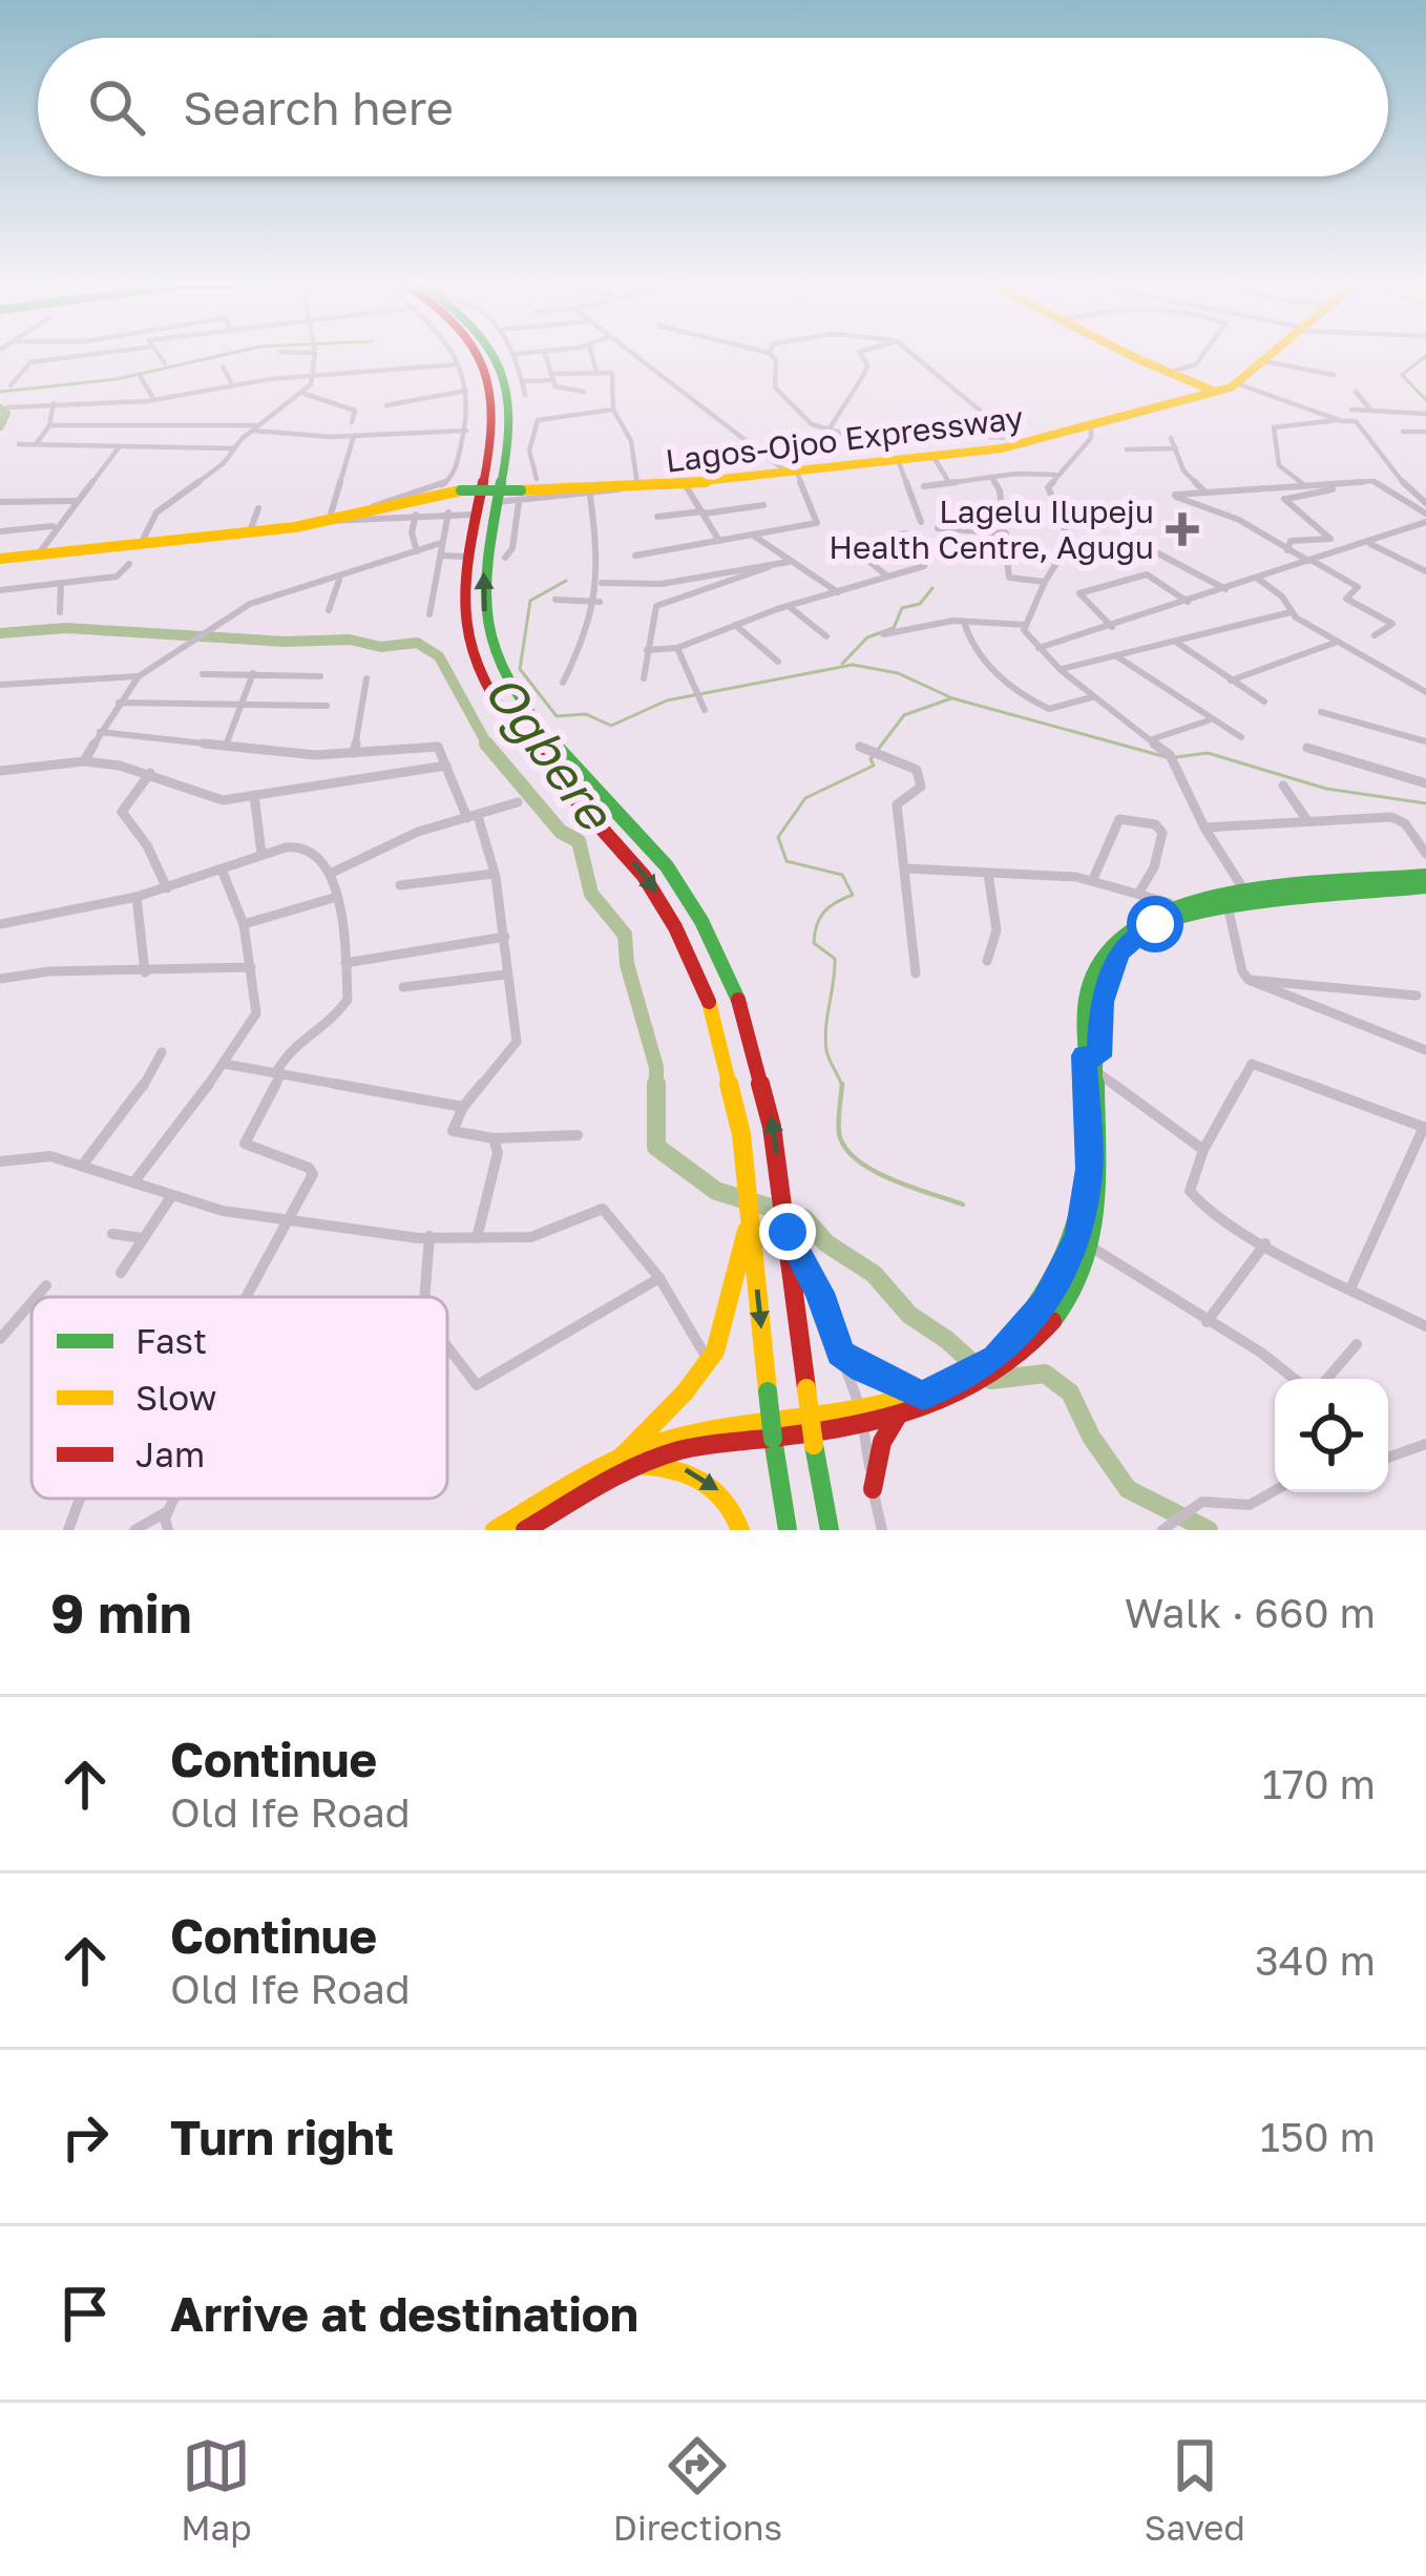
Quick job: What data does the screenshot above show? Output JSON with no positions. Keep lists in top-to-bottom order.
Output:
{
  "streets": {
    "main road": ["Lagos-Ojoo Expressway"]
  },
  "water": ["Ogbere"],
  "places": {
    "health": ["Lagelu Ilupeju Health Centre, Agugu"]
  },
  "legend": ["Fast", "Slow", "Jam"],
  "page": {
    "search": "Search here",
    "heading": ["9 min", "Walk · 660 m"],
    "list": [
      ["Continue", "Old Ife Road", "170 m"],
      ["Continue", "Old Ife Road", "340 m"],
      ["Turn right", "150 m"],
      "Arrive at destination"
    ],
    "nav": ["Map", "Directions", "Saved"]
  }
}
